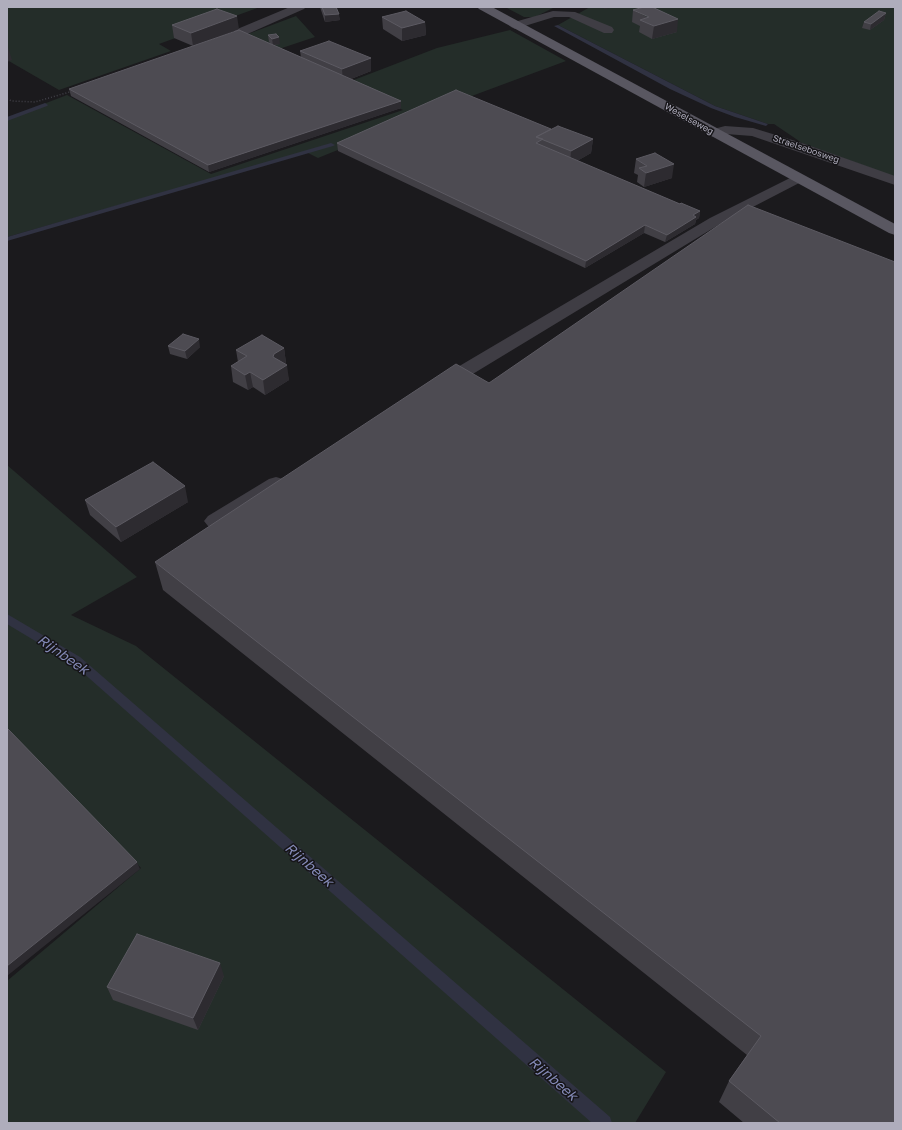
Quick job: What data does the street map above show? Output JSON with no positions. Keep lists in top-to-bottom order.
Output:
{
  "streets": {
    "main road": ["Weselseweg"],
    "street": ["Straelsebosweg"]
  },
  "crossings": [
    ["Weselseweg", "Straelsebosweg"]
  ],
  "water": ["Rijnbeek"]
}
